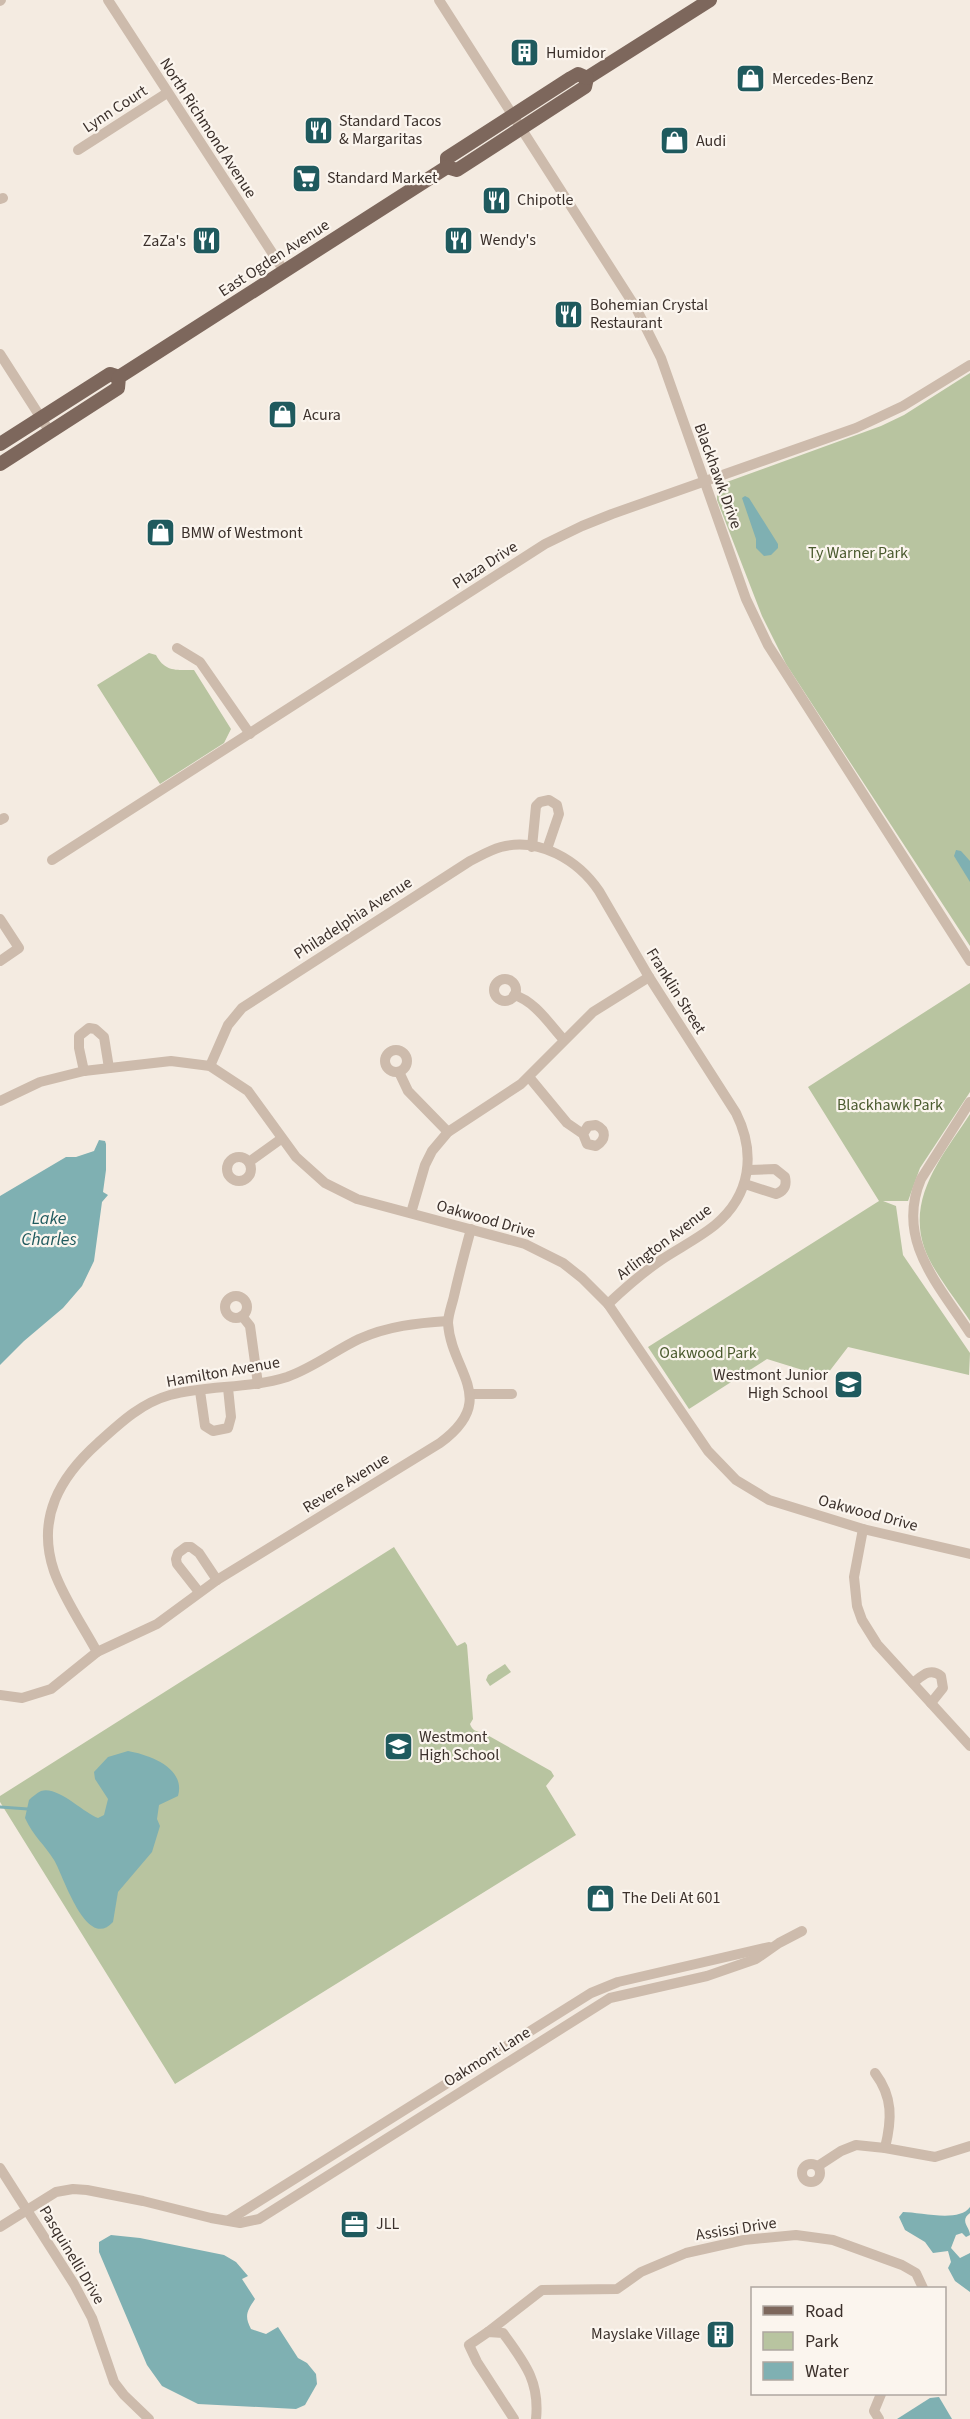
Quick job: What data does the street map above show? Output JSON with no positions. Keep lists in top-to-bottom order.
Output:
{
  "streets": {
    "main road": ["East Ogden Avenue"],
    "street": [
      "Lynn Court",
      "North Richmond Avenue",
      "Blackhawk Drive",
      "Plaza Drive",
      "Philadelphia Avenue",
      "Franklin Street",
      "Oakwood Drive",
      "Arlington Avenue",
      "Hamilton Avenue",
      "Revere Avenue",
      "Oakmont Lane",
      "Assissi Drive",
      "Pasquinelli Drive"
    ]
  },
  "crossings": [
    ["Lynn Court", "North Richmond Avenue"],
    ["North Richmond Avenue", "East Ogden Avenue"],
    ["East Ogden Avenue", "Blackhawk Drive"],
    ["Blackhawk Drive", "Plaza Drive"],
    ["Philadelphia Avenue", "Franklin Street"],
    ["Philadelphia Avenue", "Oakwood Drive"],
    ["Franklin Street", "Arlington Avenue"],
    ["Oakwood Drive", "Arlington Avenue"],
    ["Hamilton Avenue", "Revere Avenue"],
    ["Oakmont Lane", "Pasquinelli Drive"]
  ],
  "water": ["Lake Charles"],
  "parks": ["Ty Warner Park", "Blackhawk Park", "Oakwood Park"],
  "places": {
    "building": ["Humidor", "Mayslake Village"],
    "shop": [
      "Mercedes-Benz",
      "Audi",
      "Acura",
      "BMW of Westmont",
      "The Deli At 601"
    ],
    "restaurant": [
      "Standard Tacos & Margaritas",
      "Chipotle",
      "Wendy's",
      "ZaZa's",
      "Bohemian Crystal Restaurant"
    ],
    "supermarket": ["Standard Market"],
    "school or university": ["Westmont Junior High School", "Westmont High School"],
    "office": ["JLL"]
  },
  "legend": ["Road", "Park", "Water"]
}
